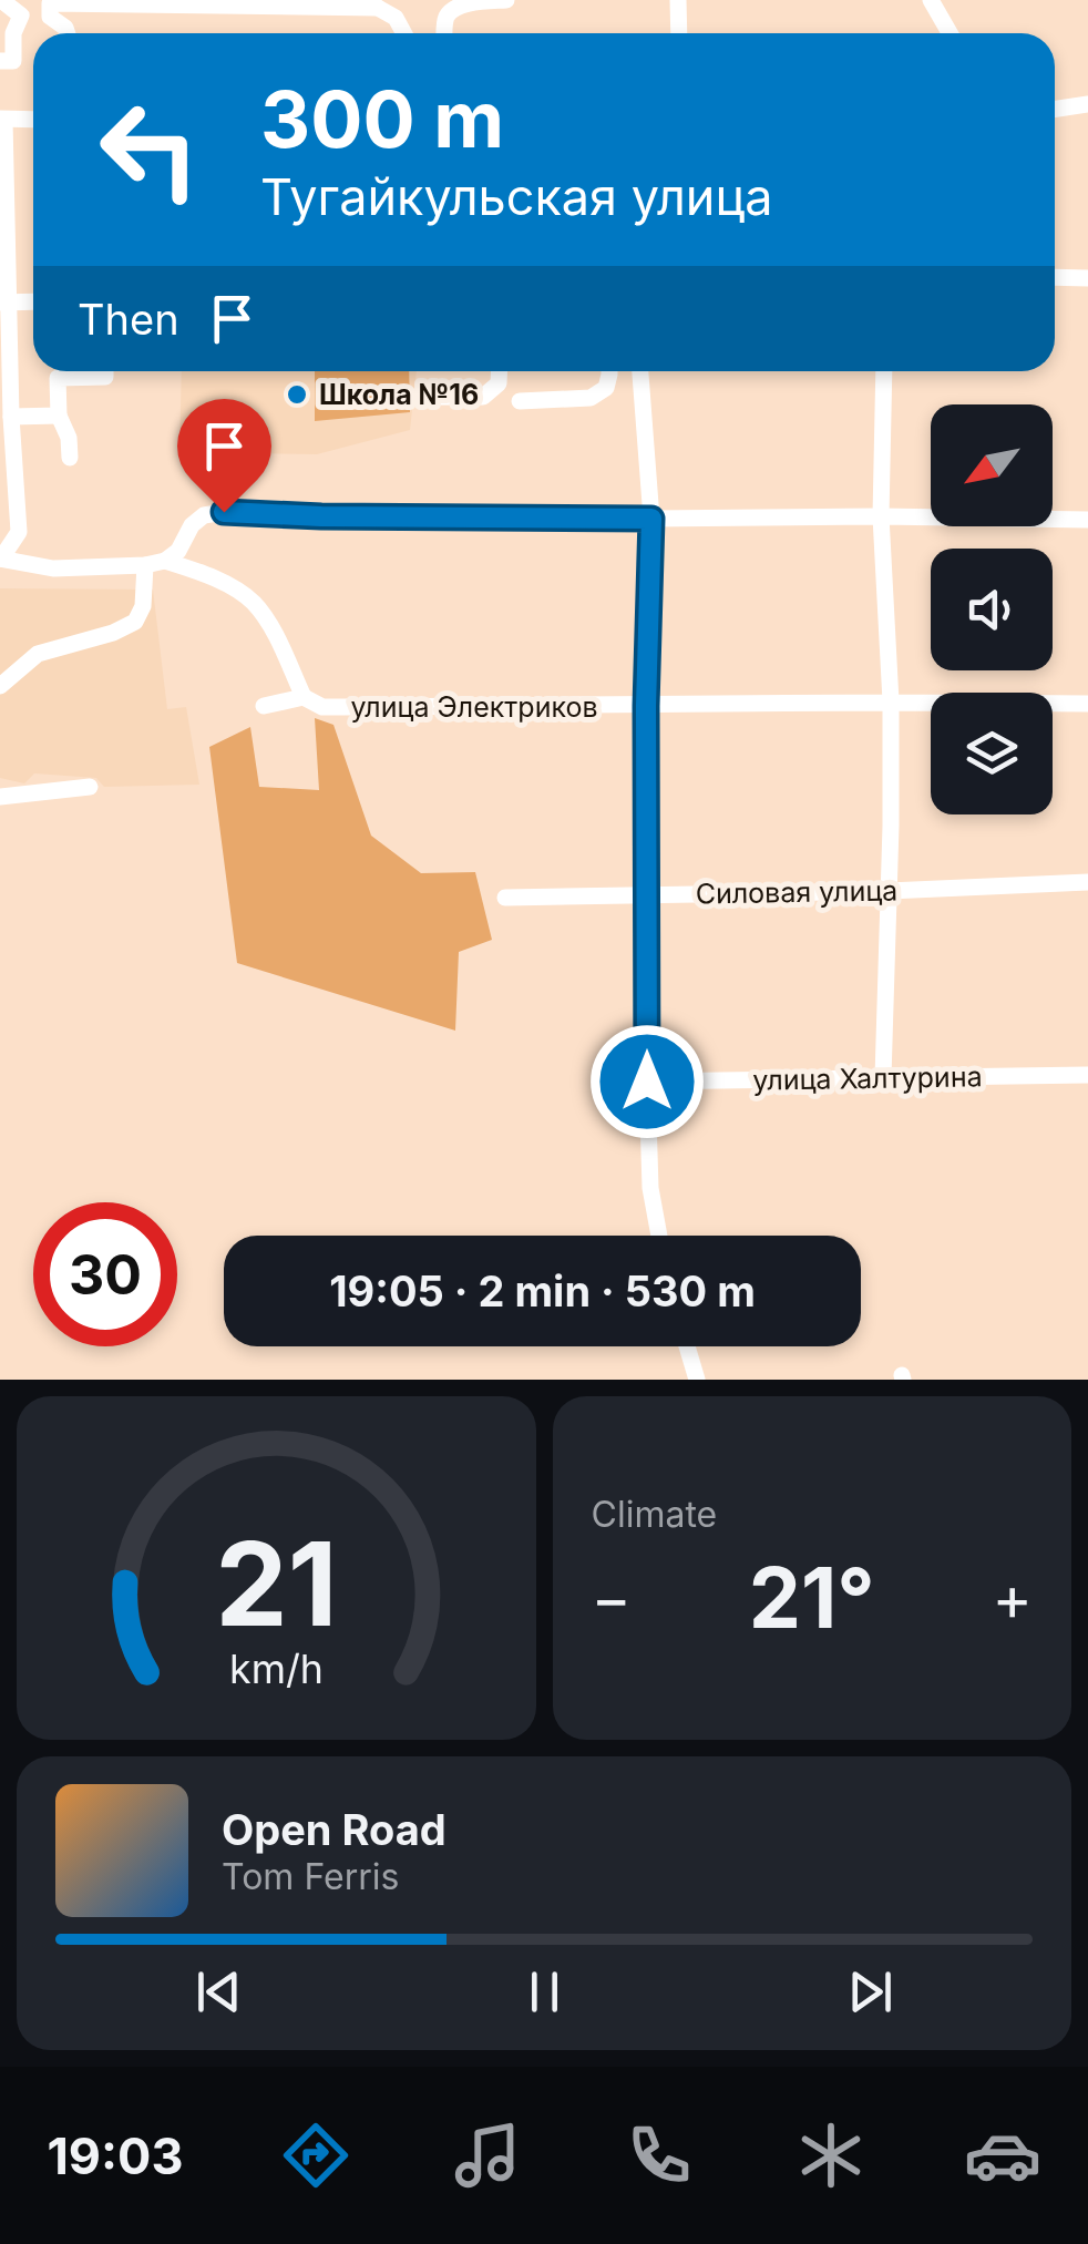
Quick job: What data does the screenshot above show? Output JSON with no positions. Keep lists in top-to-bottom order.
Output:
{
  "streets": {
    "street": ["улица Электриков", "Силовая улица", "улица Халтурина"]
  },
  "places": ["Школа №16"],
  "north": "bottom left",
  "page": {
    "turn": ["300 m", "Тугайкульская улица"],
    "then": "Then",
    "limit": "30",
    "trip": "19:05 · 2 min · 530 m",
    "tile": "Climate",
    "heat": ["−", "21°", "+"],
    "song": ["Open Road", "Tom Ferris"],
    "tabs": "19:03",
    "gauge": ["21", "km/h"]
  }
}
